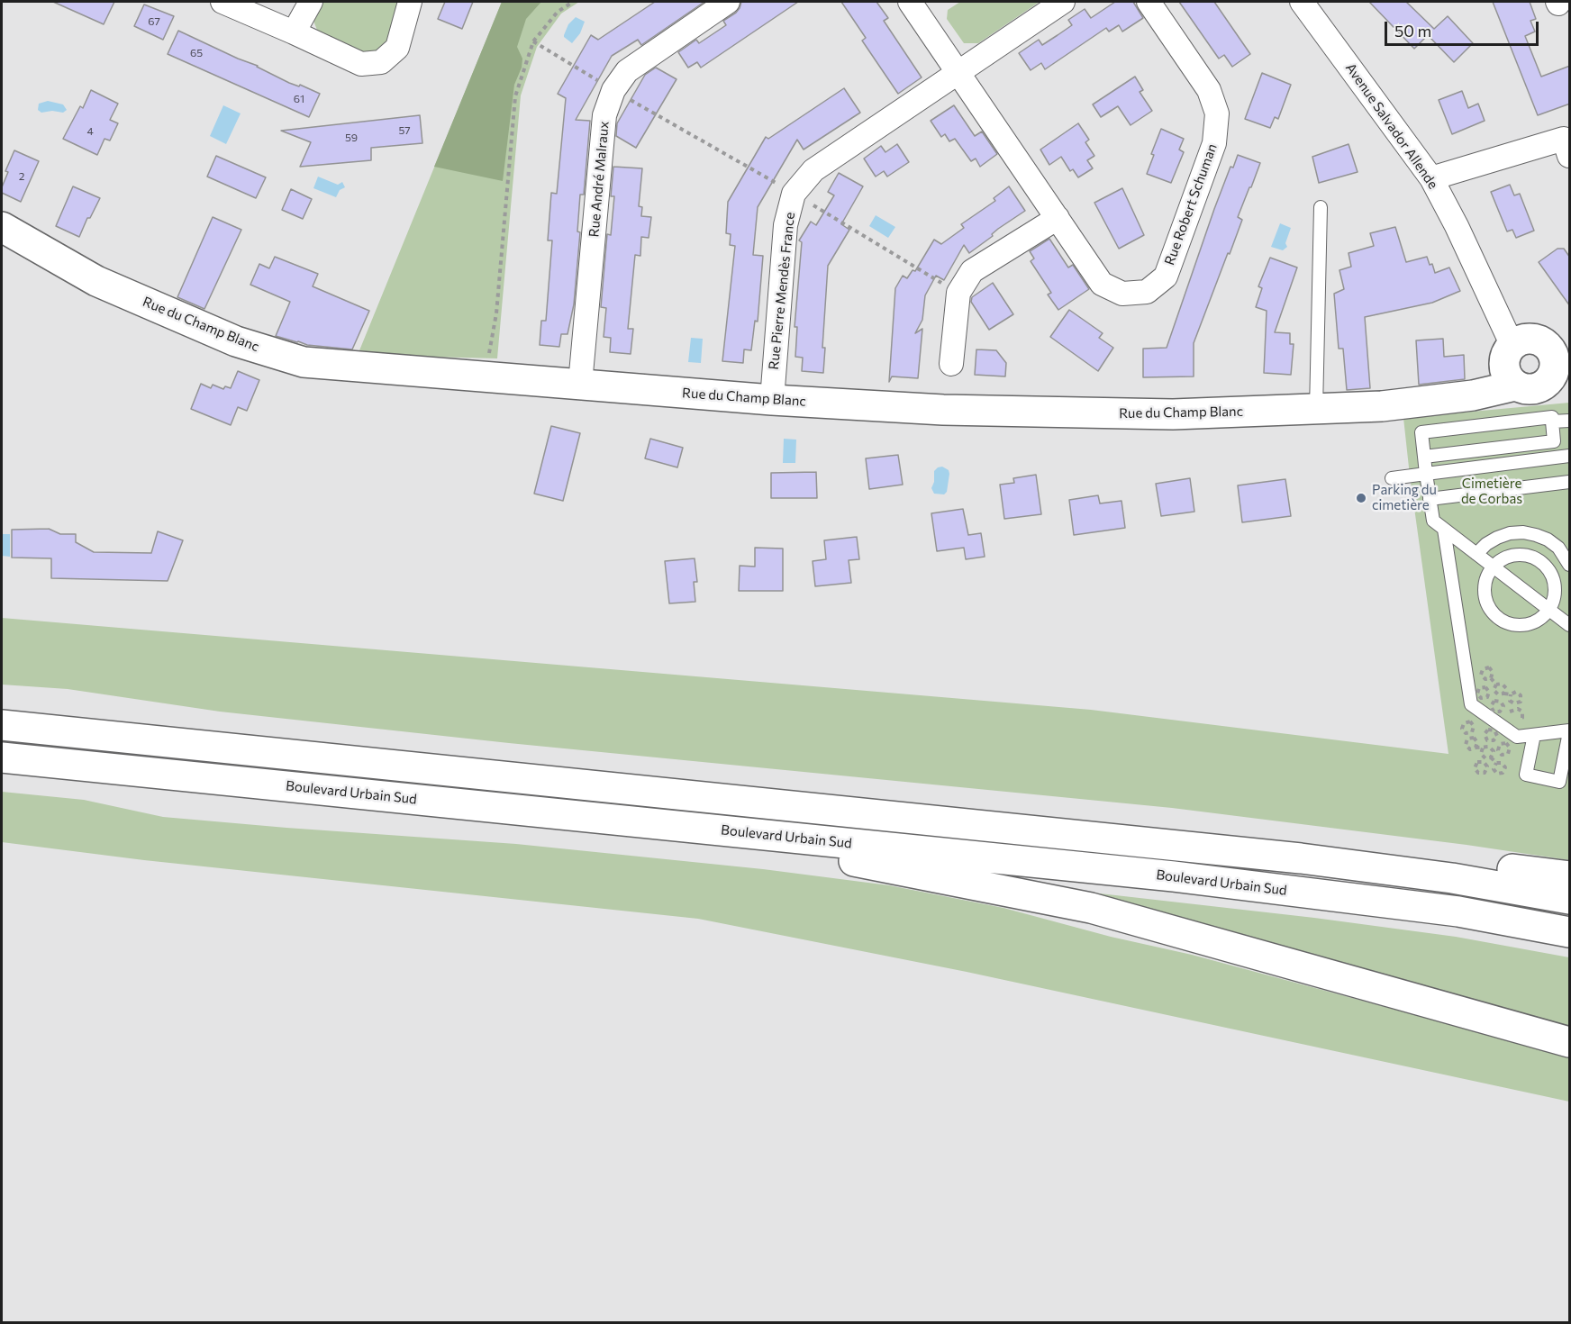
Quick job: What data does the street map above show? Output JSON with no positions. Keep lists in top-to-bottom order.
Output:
{
  "streets": {
    "main road": ["Rue du Champ Blanc", "Boulevard Urbain Sud"],
    "street": [
      "Avenue Salvador Allende",
      "Rue André Malraux",
      "Rue Robert Schuman",
      "Rue Pierre Mendès France"
    ]
  },
  "crossings": [
    ["Avenue Salvador Allende", "Rue du Champ Blanc"],
    ["Rue André Malraux", "Rue du Champ Blanc"],
    ["Rue Robert Schuman", "Rue Pierre Mendès France"],
    ["Rue Pierre Mendès France", "Rue du Champ Blanc"]
  ],
  "parks": ["Cimetière de Corbas"],
  "places": ["Parking du cimetière"],
  "house_numbers": [
    "67",
    "65",
    "61",
    "57",
    "4",
    "59",
    "2"
  ],
  "scale_bar": "50 m"
}
